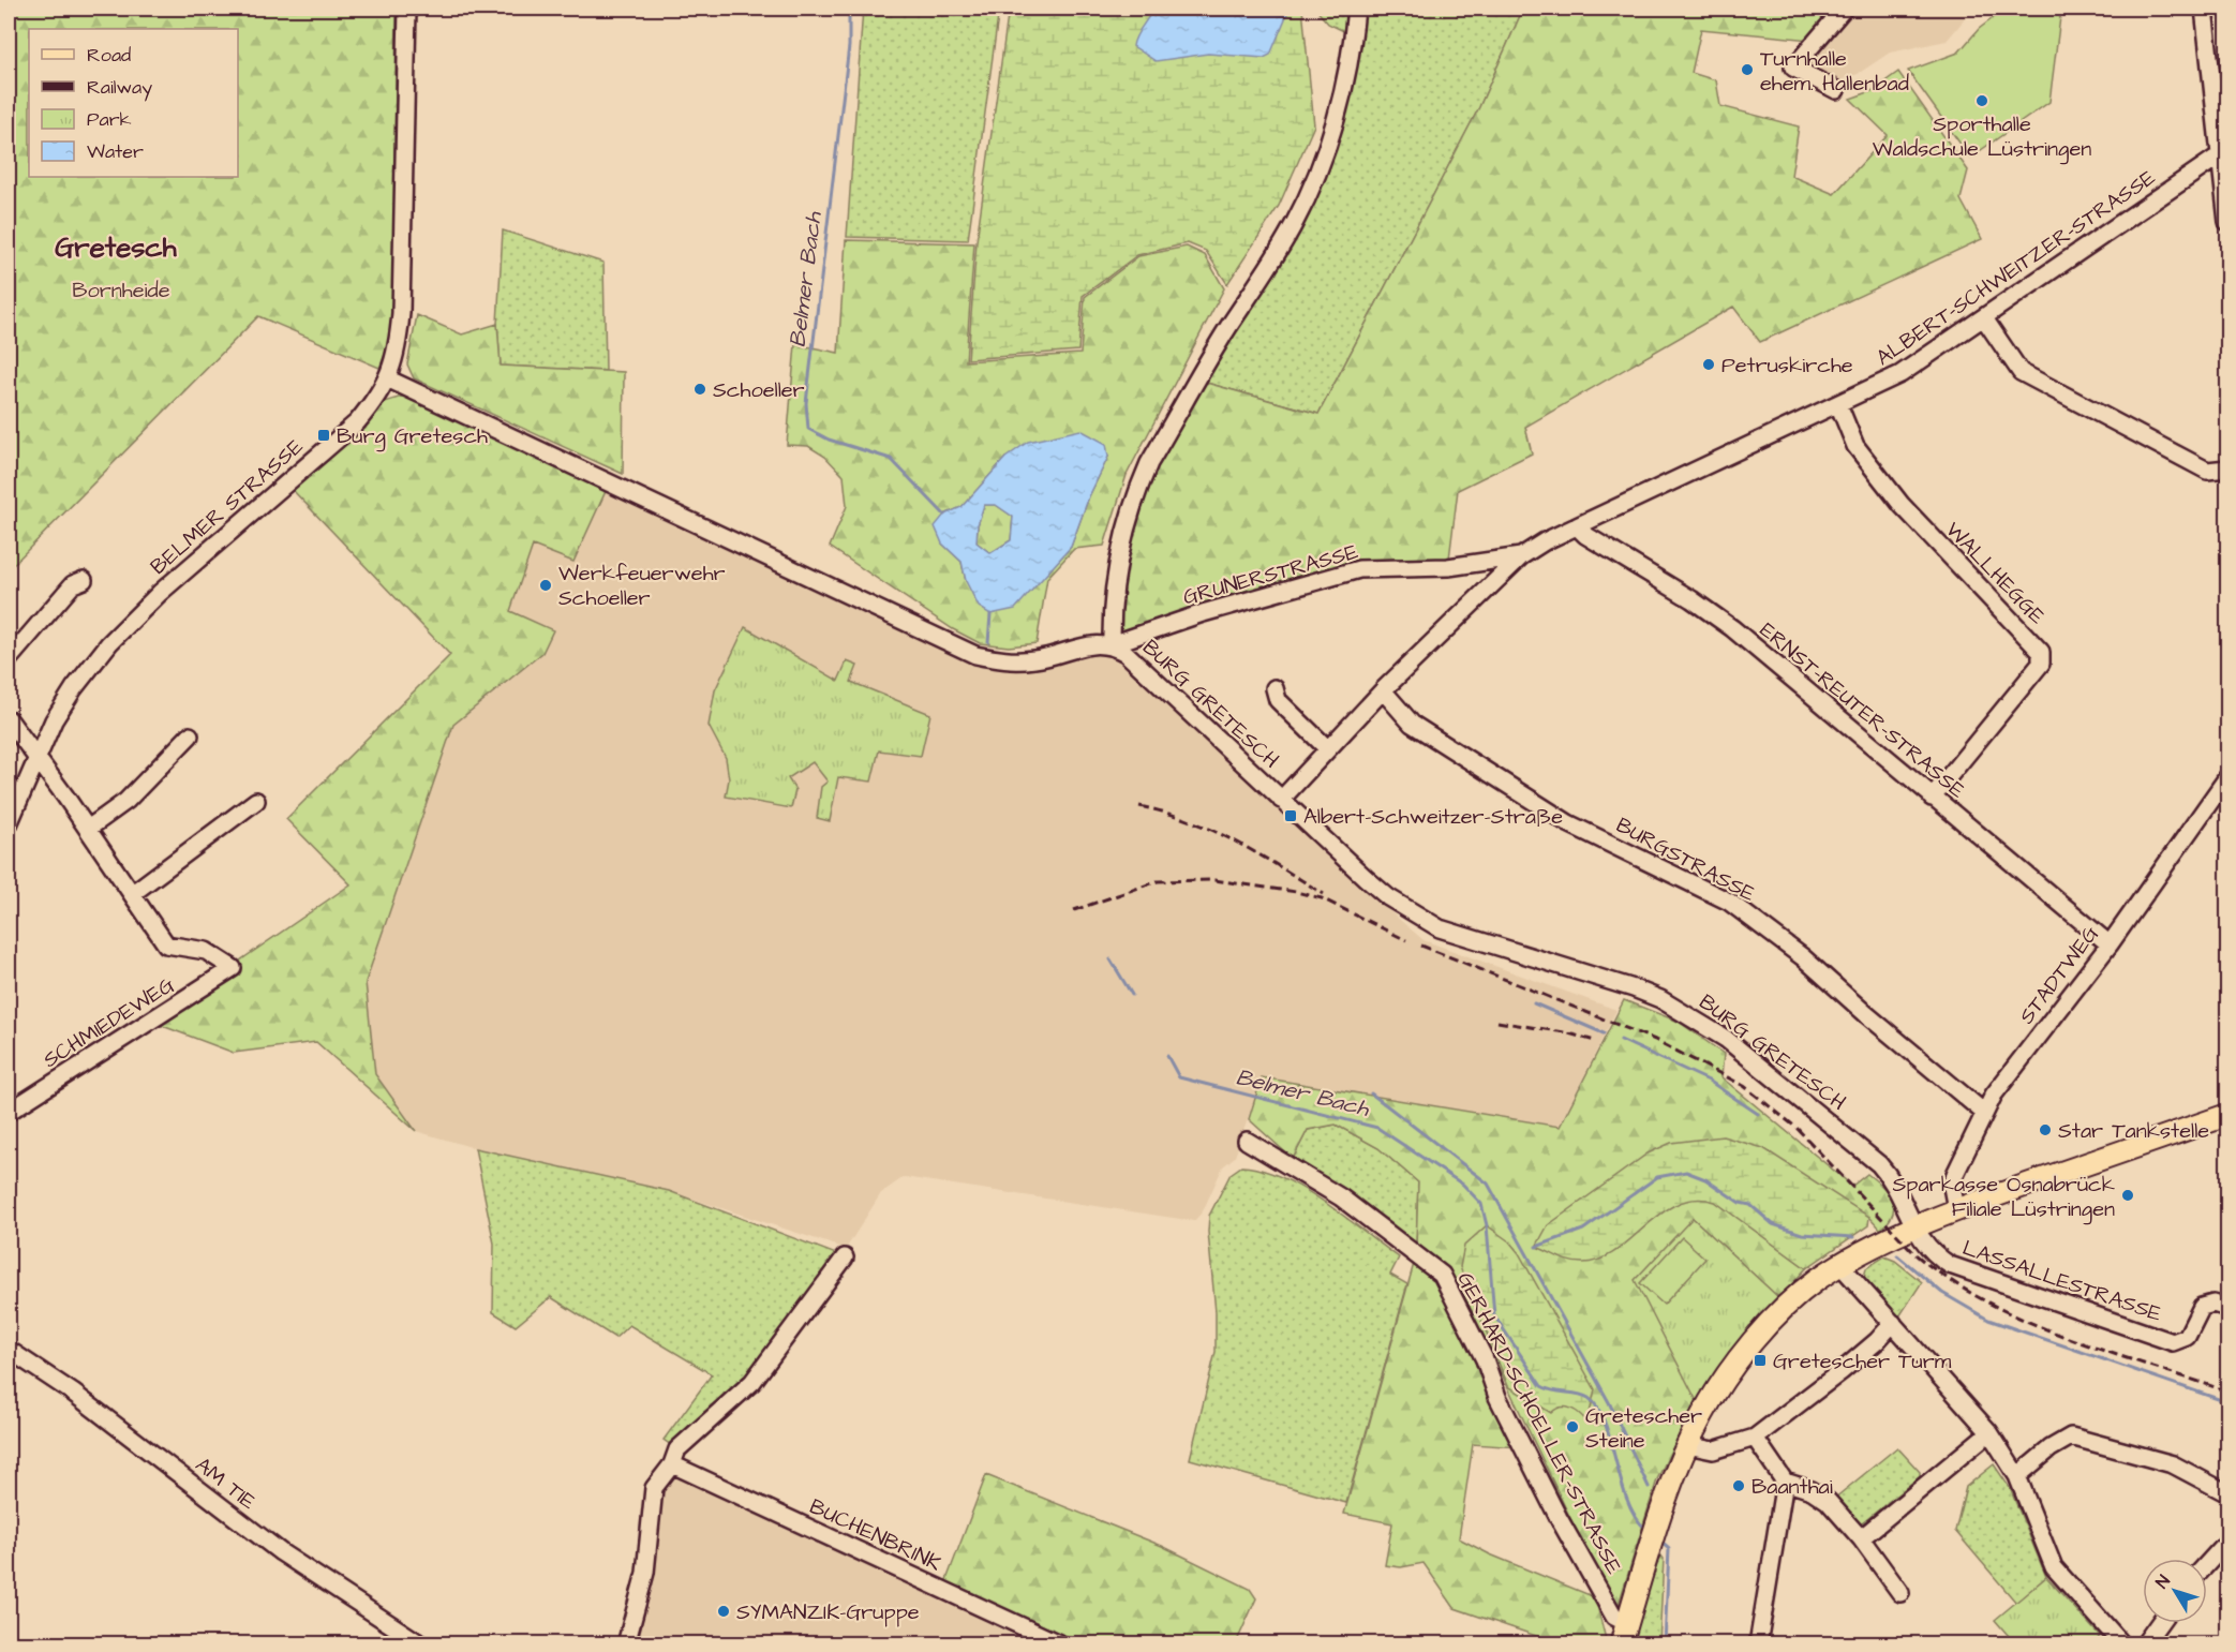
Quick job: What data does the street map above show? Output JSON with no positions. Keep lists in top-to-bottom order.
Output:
{
  "streets": {
    "street": [
      "ALBERT-SCHWEITZER-STRASSE",
      "BELMER STRASSE",
      "WALLHEGGE",
      "GRUNERSTRASSE",
      "BURG GRETESCH",
      "ERNST-REUTER-STRASSE",
      "BURGSTRASSE",
      "STADTWEG",
      "SCHMIEDEWEG",
      "LASSALLESTRASSE",
      "GERHARD-SCHOELLER-STRASSE",
      "AM TIE",
      "BUCHENBRINK"
    ]
  },
  "crossings": [
    ["ALBERT-SCHWEITZER-STRASSE", "WALLHEGGE"],
    ["ALBERT-SCHWEITZER-STRASSE", "GRUNERSTRASSE"],
    ["ALBERT-SCHWEITZER-STRASSE", "BURG GRETESCH"],
    ["ALBERT-SCHWEITZER-STRASSE", "ERNST-REUTER-STRASSE"],
    ["ALBERT-SCHWEITZER-STRASSE", "BURGSTRASSE"],
    ["BELMER STRASSE", "BURG GRETESCH"],
    ["WALLHEGGE", "ERNST-REUTER-STRASSE"],
    ["GRUNERSTRASSE", "BURG GRETESCH"],
    ["BURG GRETESCH", "LASSALLESTRASSE"],
    ["ERNST-REUTER-STRASSE", "STADTWEG"],
    ["BURGSTRASSE", "STADTWEG"]
  ],
  "districts": ["Gretesch"],
  "water": ["Belmer Bach"],
  "parks": ["Bornheide"],
  "places": {
    "other": [
      "Turnhalle ehem. Hallenbad",
      "Sporthalle Waldschule Lüstringen",
      "Petruskirche",
      "Schoeller",
      "Werkfeuerwehr Schoeller",
      "Star Tankstelle",
      "Sparkasse Osnabrück Filiale Lüstringen",
      "Gretescher Steine",
      "Baanthai",
      "SYMANZIK-Gruppe"
    ],
    "transit": ["Burg Gretesch", "Albert-Schweitzer-Straße", "Gretescher Turm"]
  },
  "legend": [
    "Road",
    "Railway",
    "Park",
    "Water"
  ],
  "north": "top left"
}
